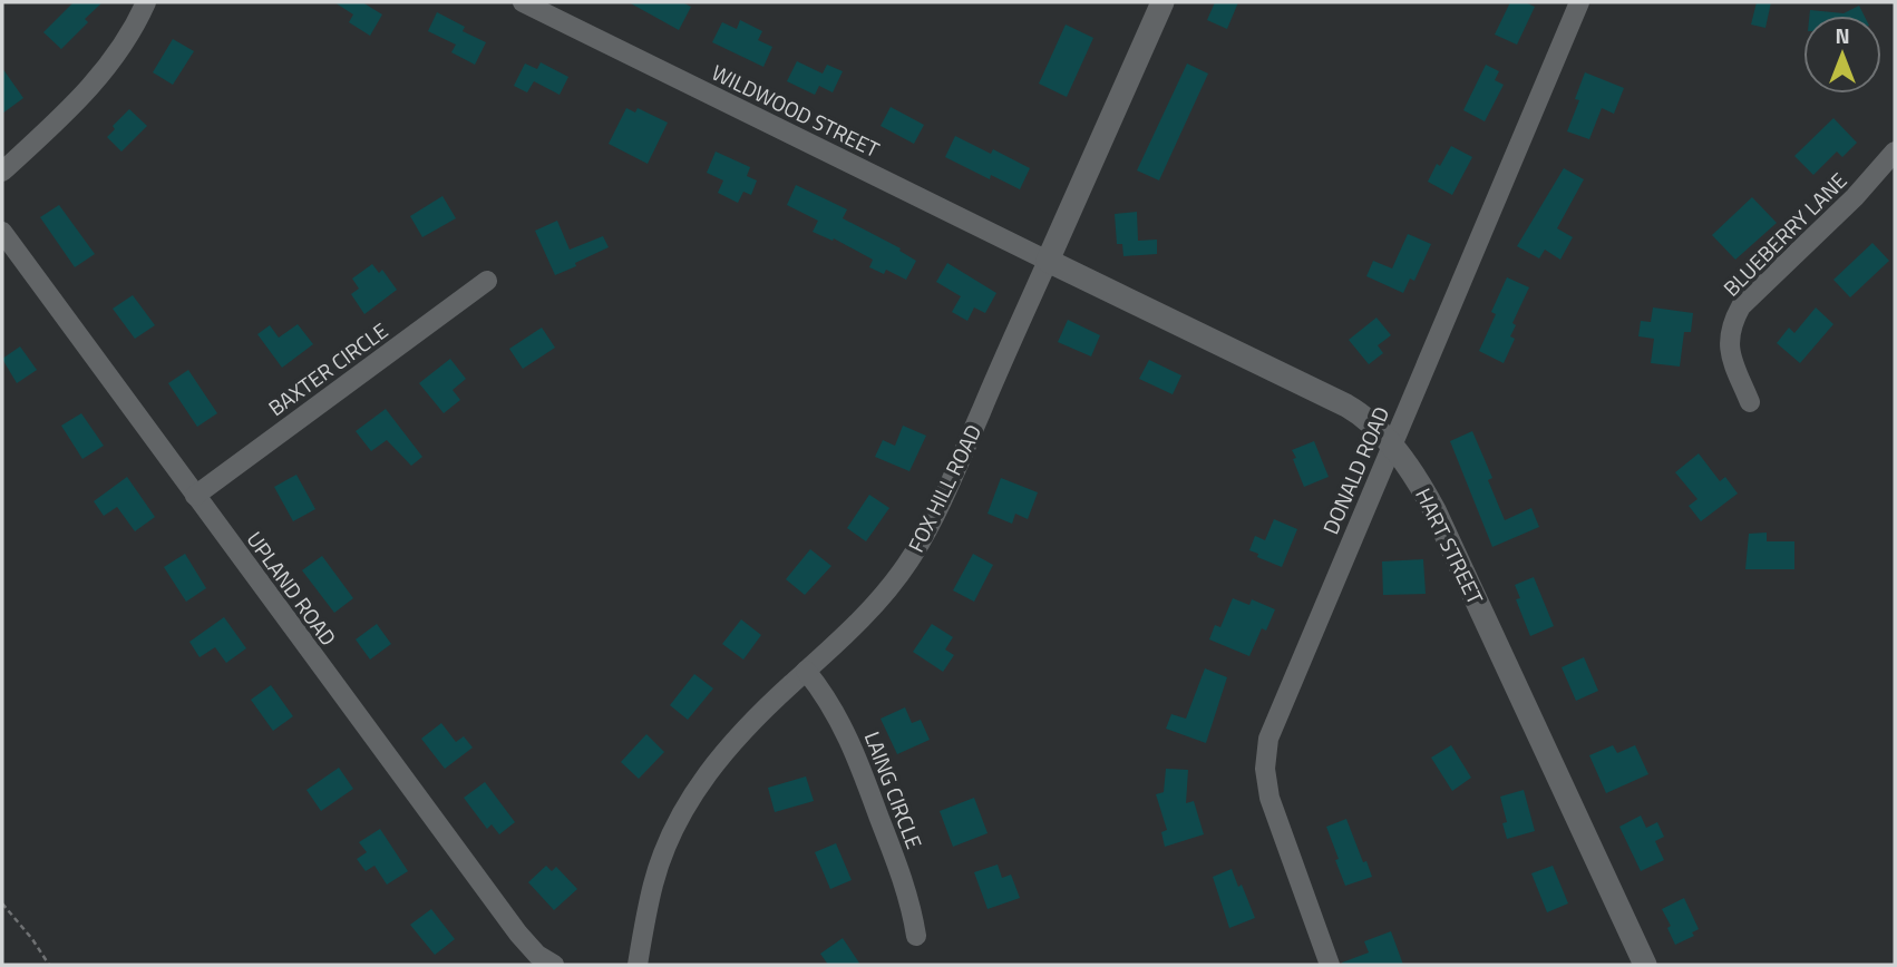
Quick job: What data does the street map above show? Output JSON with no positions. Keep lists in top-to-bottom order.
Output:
{
  "streets": {
    "street": [
      "WILDWOOD STREET",
      "BLUEBERRY LANE",
      "BAXTER CIRCLE",
      "DONALD ROAD",
      "FOX HILL ROAD",
      "HART STREET",
      "UPLAND ROAD",
      "LAING CIRCLE"
    ]
  },
  "crossings": [
    ["WILDWOOD STREET", "FOX HILL ROAD"],
    ["WILDWOOD STREET", "HART STREET"],
    ["BAXTER CIRCLE", "UPLAND ROAD"],
    ["DONALD ROAD", "HART STREET"],
    ["FOX HILL ROAD", "HART STREET"],
    ["FOX HILL ROAD", "LAING CIRCLE"]
  ],
  "north": "top"
}
